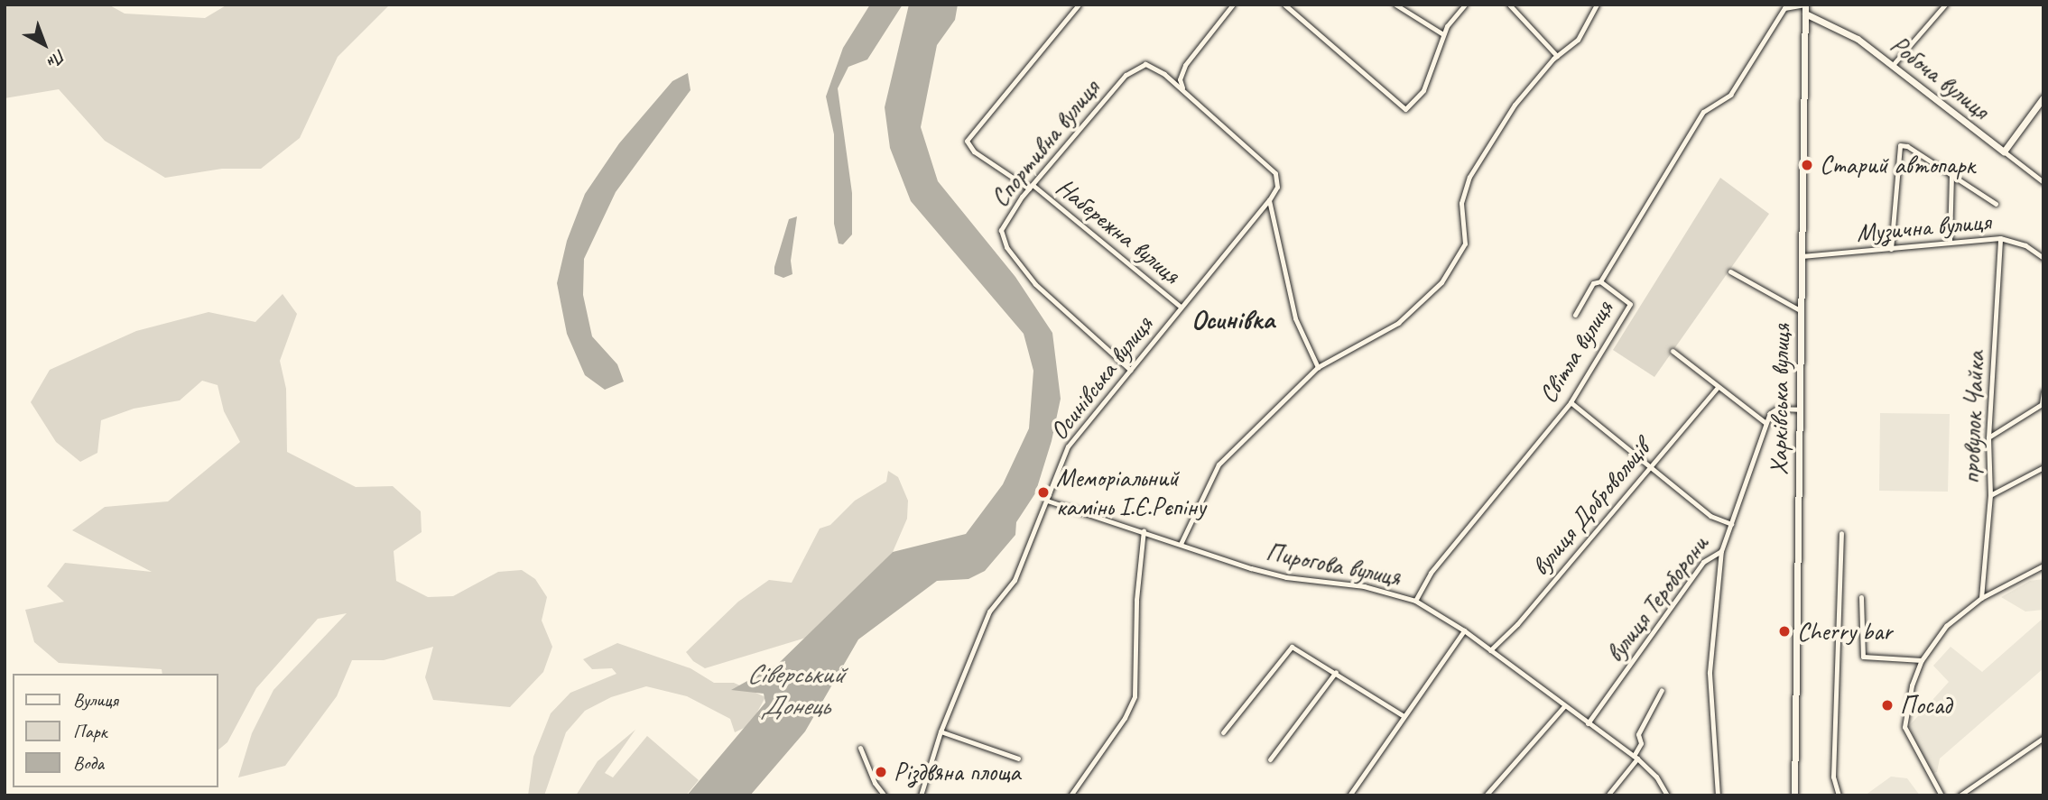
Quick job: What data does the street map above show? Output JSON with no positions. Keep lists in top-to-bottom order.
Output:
{
  "streets": {
    "street": [
      "Робоча вулиця",
      "Спортивна вулиця",
      "Музична вулиця",
      "Набережна вулиця",
      "Світла вулиця",
      "Осинівська вулиця",
      "Харківська вулиця",
      "провулок Чайка",
      "вулиця Добровольців",
      "Пирогова вулиця",
      "вулиця Тероборони"
    ]
  },
  "crossings": [
    ["Робоча вулиця", "Харківська вулиця"],
    ["Спортивна вулиця", "Набережна вулиця"],
    ["Спортивна вулиця", "Осинівська вулиця"],
    ["Музична вулиця", "Харківська вулиця"],
    ["Музична вулиця", "провулок Чайка"],
    ["Набережна вулиця", "Осинівська вулиця"],
    ["Світла вулиця", "Пирогова вулиця"],
    ["Осинівська вулиця", "Пирогова вулиця"],
    ["вулиця Добровольців", "Пирогова вулиця"],
    ["Пирогова вулиця", "вулиця Тероборони"]
  ],
  "districts": ["Осинівка"],
  "water": ["Сіверський Донець"],
  "places": [
    "Старий автопарк",
    "Меморіальний камінь І.Є.Рєпіну",
    "Cherry bar",
    "Посад",
    "Різдвяна площа"
  ],
  "legend": ["Вулиця", "Парк", "Вода"],
  "north": "bottom right"
}
